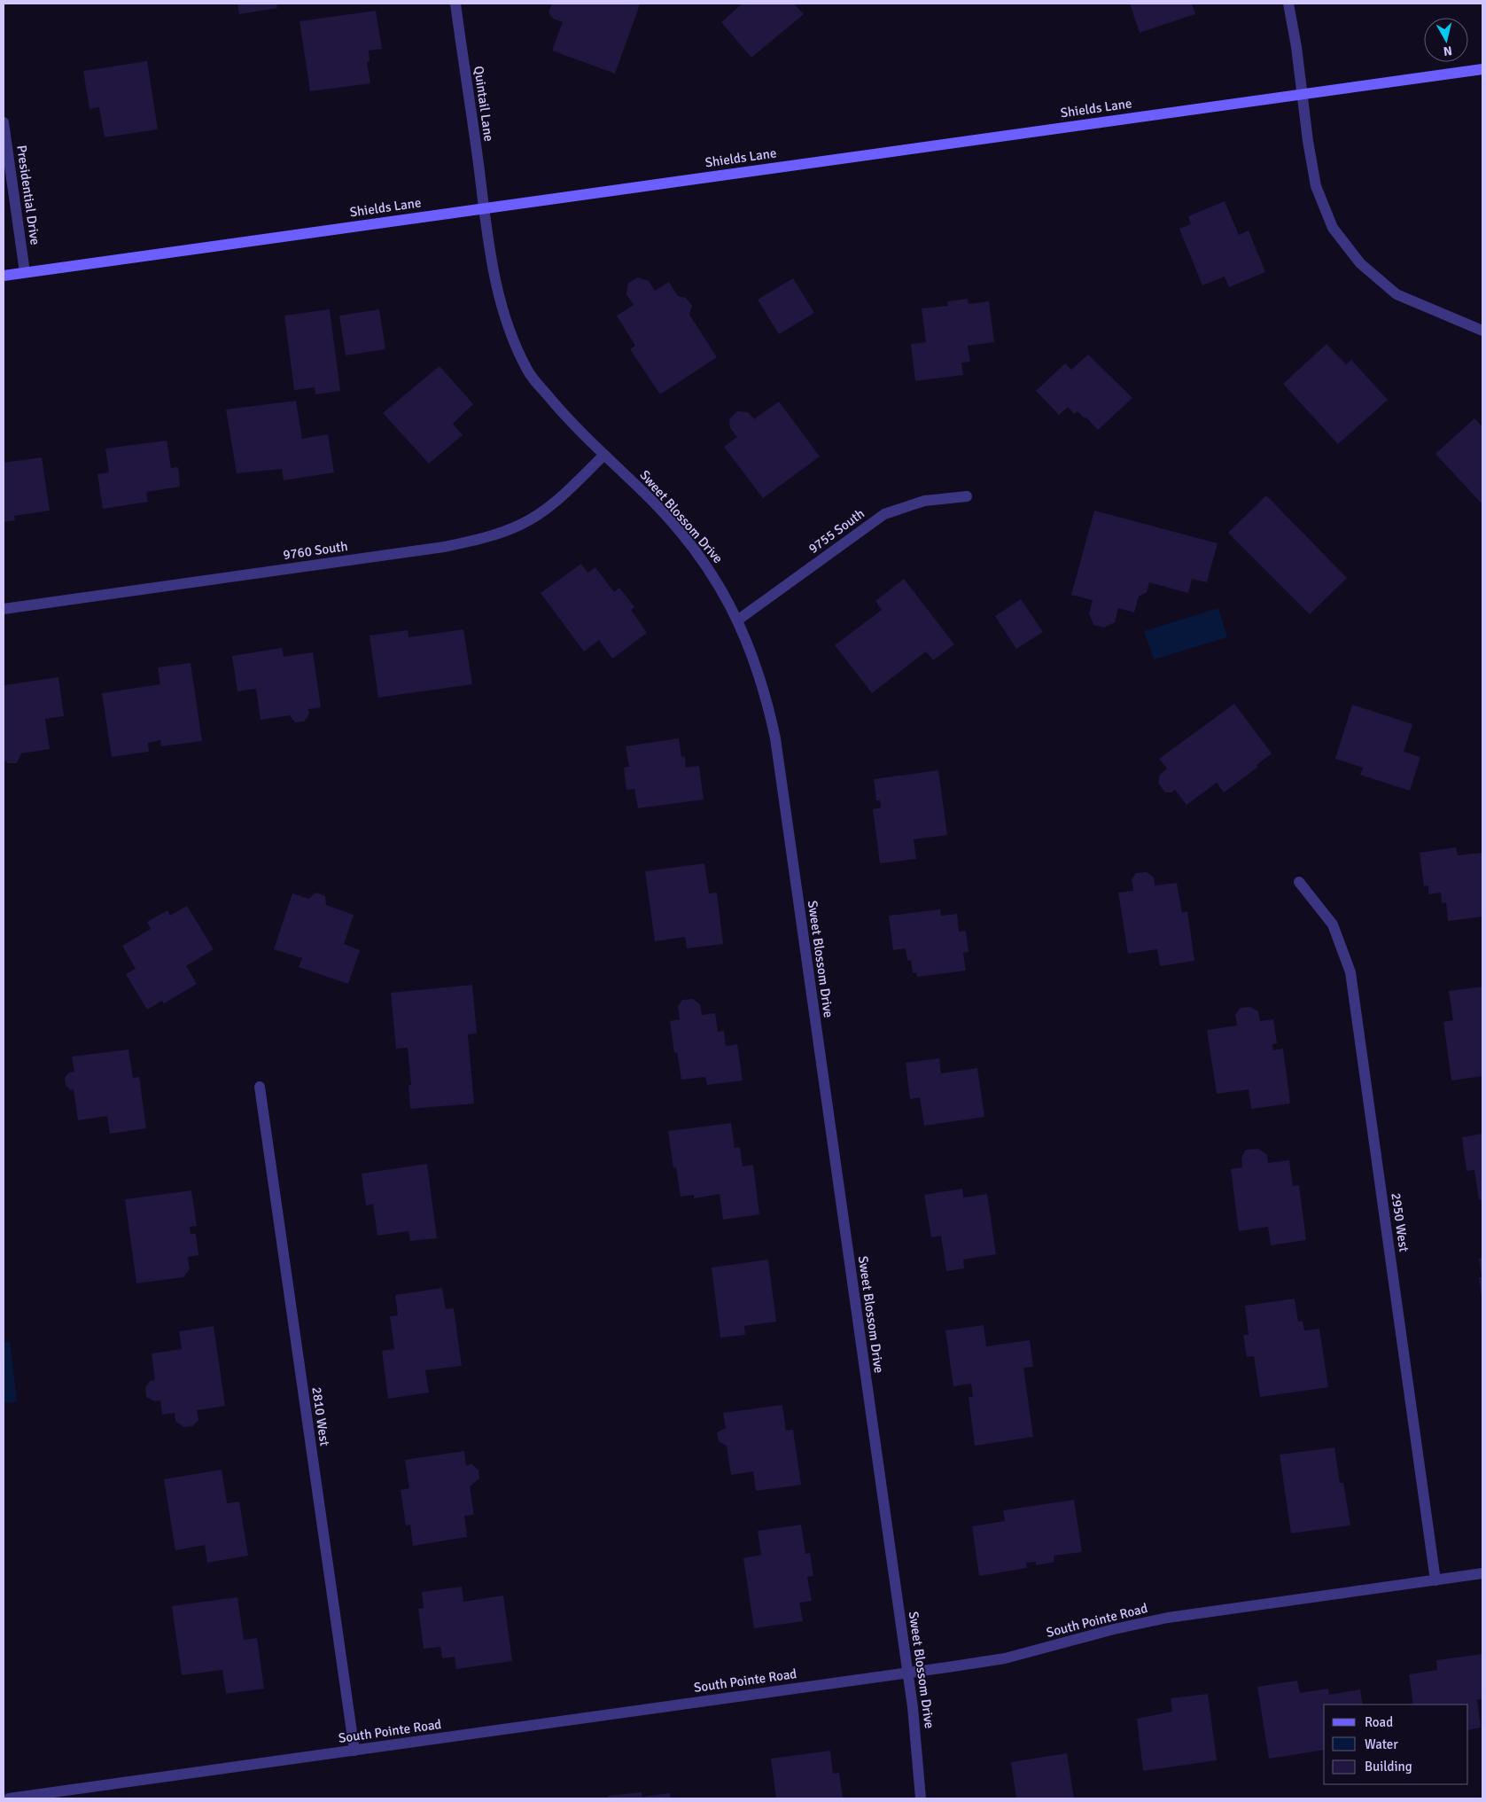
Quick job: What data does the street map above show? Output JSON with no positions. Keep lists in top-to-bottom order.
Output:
{
  "streets": {
    "main road": ["Shields Lane"],
    "street": [
      "Quintail Lane",
      "Presidential Drive",
      "Sweet Blossom Drive",
      "9755 South",
      "9760 South",
      "2950 West",
      "2810 West",
      "South Pointe Road"
    ]
  },
  "crossings": [
    ["Quintail Lane", "Shields Lane"],
    ["Quintail Lane", "Sweet Blossom Drive"],
    ["Shields Lane", "Presidential Drive"],
    ["Shields Lane", "Sweet Blossom Drive"],
    ["Sweet Blossom Drive", "9755 South"],
    ["Sweet Blossom Drive", "9760 South"],
    ["Sweet Blossom Drive", "South Pointe Road"],
    ["2950 West", "South Pointe Road"],
    ["2810 West", "South Pointe Road"]
  ],
  "legend": ["Road", "Water", "Building"],
  "north": "bottom"
}
